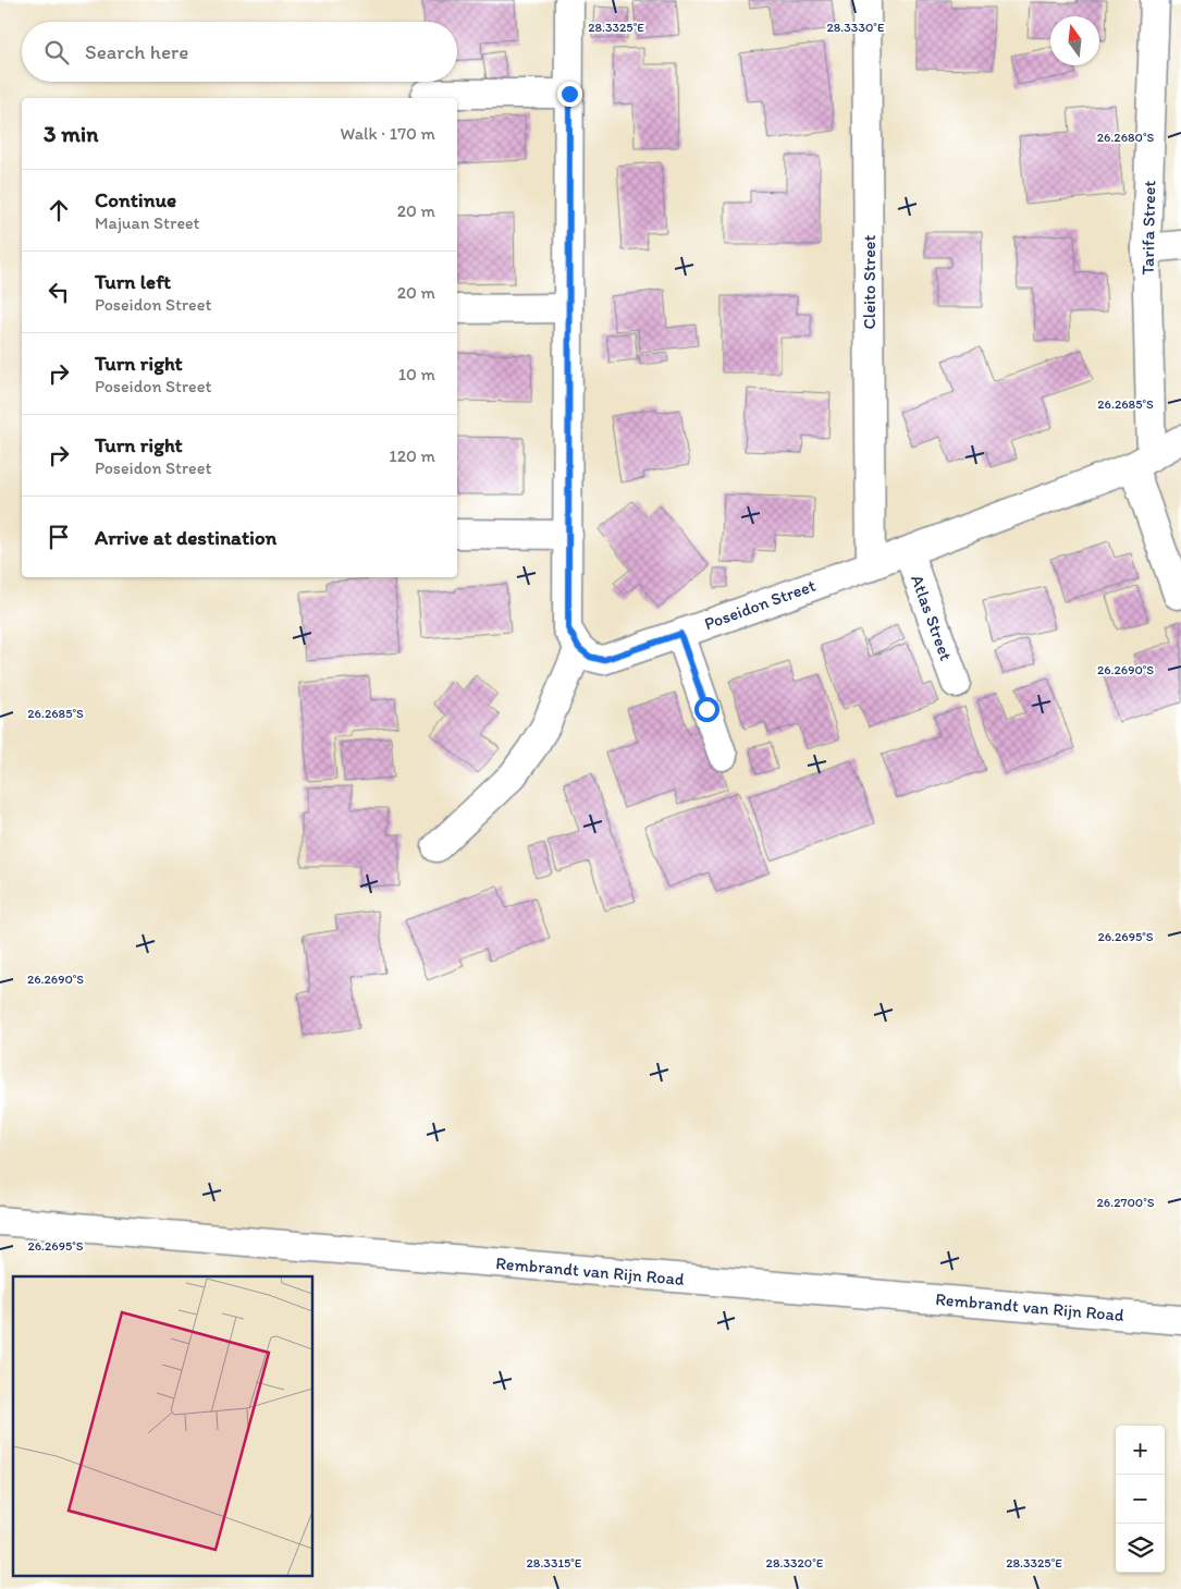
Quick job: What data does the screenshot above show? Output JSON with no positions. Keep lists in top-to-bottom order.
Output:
{
  "streets": {
    "street": [
      "Tarifa Street",
      "Cleito Street",
      "Poseidon Street",
      "Atlas Street",
      "Rembrandt van Rijn Road"
    ]
  },
  "crossings": [
    ["Tarifa Street", "Poseidon Street"],
    ["Cleito Street", "Poseidon Street"],
    ["Poseidon Street", "Atlas Street"]
  ],
  "north": "top",
  "page": {
    "search": "Search here",
    "heading": ["3 min", "Walk · 170 m"],
    "list": [
      ["Continue", "Majuan Street", "20 m"],
      ["Turn left", "Poseidon Street", "20 m"],
      ["Turn right", "Poseidon Street", "10 m"],
      ["Turn right", "Poseidon Street", "120 m"],
      "Arrive at destination"
    ],
    "map_buttons": ["+", "−"]
  },
  "coordinates": [
    "28.3330°E",
    "28.3325°E",
    "26.2680°S",
    "26.2685°S",
    "26.2690°S",
    "26.2695°S",
    "26.2700°S",
    "28.3315°E",
    "28.3320°E"
  ]
}
